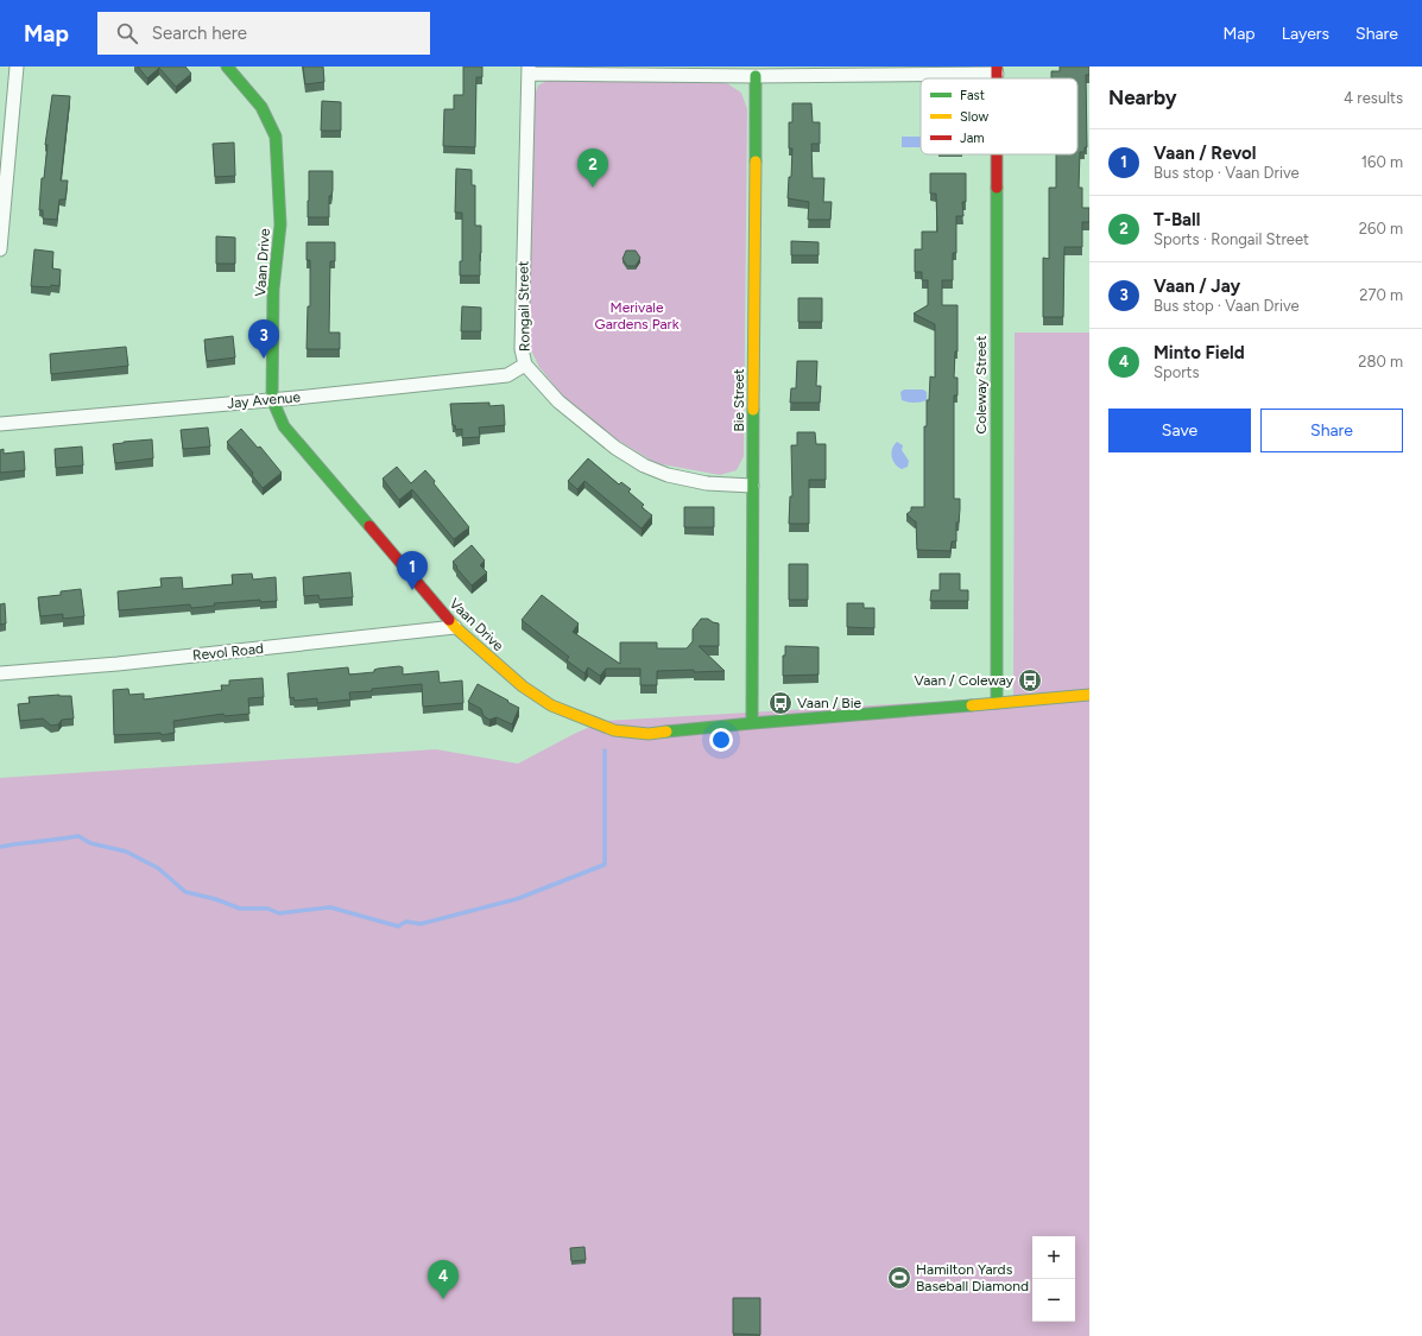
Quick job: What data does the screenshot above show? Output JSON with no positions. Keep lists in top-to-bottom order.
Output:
{
  "streets": {
    "street": [
      "Vaan Drive",
      "Rongail Street",
      "Coleway Street",
      "Jay Avenue",
      "Bie Street",
      "Revol Road"
    ]
  },
  "crossings": [
    ["Vaan Drive", "Coleway Street"],
    ["Vaan Drive", "Jay Avenue"],
    ["Vaan Drive", "Bie Street"],
    ["Vaan Drive", "Revol Road"],
    ["Rongail Street", "Jay Avenue"],
    ["Rongail Street", "Bie Street"]
  ],
  "parks": ["Merivale Gardens Park"],
  "places": {
    "bus stop": ["Vaan / Coleway", "Vaan / Bie"],
    "sports": ["Hamilton Yards Baseball Diamond"]
  },
  "legend": ["Fast", "Slow", "Jam"],
  "page": {
    "header": "Map",
    "search": "Search here",
    "nav": ["Map", "Layers", "Share"],
    "heading": ["Nearby", "4 results"],
    "list": [
      {
        "mark": "1",
        "name": "Vaan / Revol",
        "note": "Bus stop · Vaan Drive",
        "value": "160 m"
      },
      {
        "mark": "2",
        "name": "T-Ball",
        "note": "Sports · Rongail Street",
        "value": "260 m"
      },
      {
        "mark": "3",
        "name": "Vaan / Jay",
        "note": "Bus stop · Vaan Drive",
        "value": "270 m"
      },
      {
        "mark": "4",
        "name": "Minto Field",
        "note": "Sports",
        "value": "280 m"
      }
    ],
    "pins": [
      "2",
      "3",
      "1",
      "4"
    ],
    "buttons": ["Save", "Share"],
    "map_buttons": ["+", "−"]
  }
}
